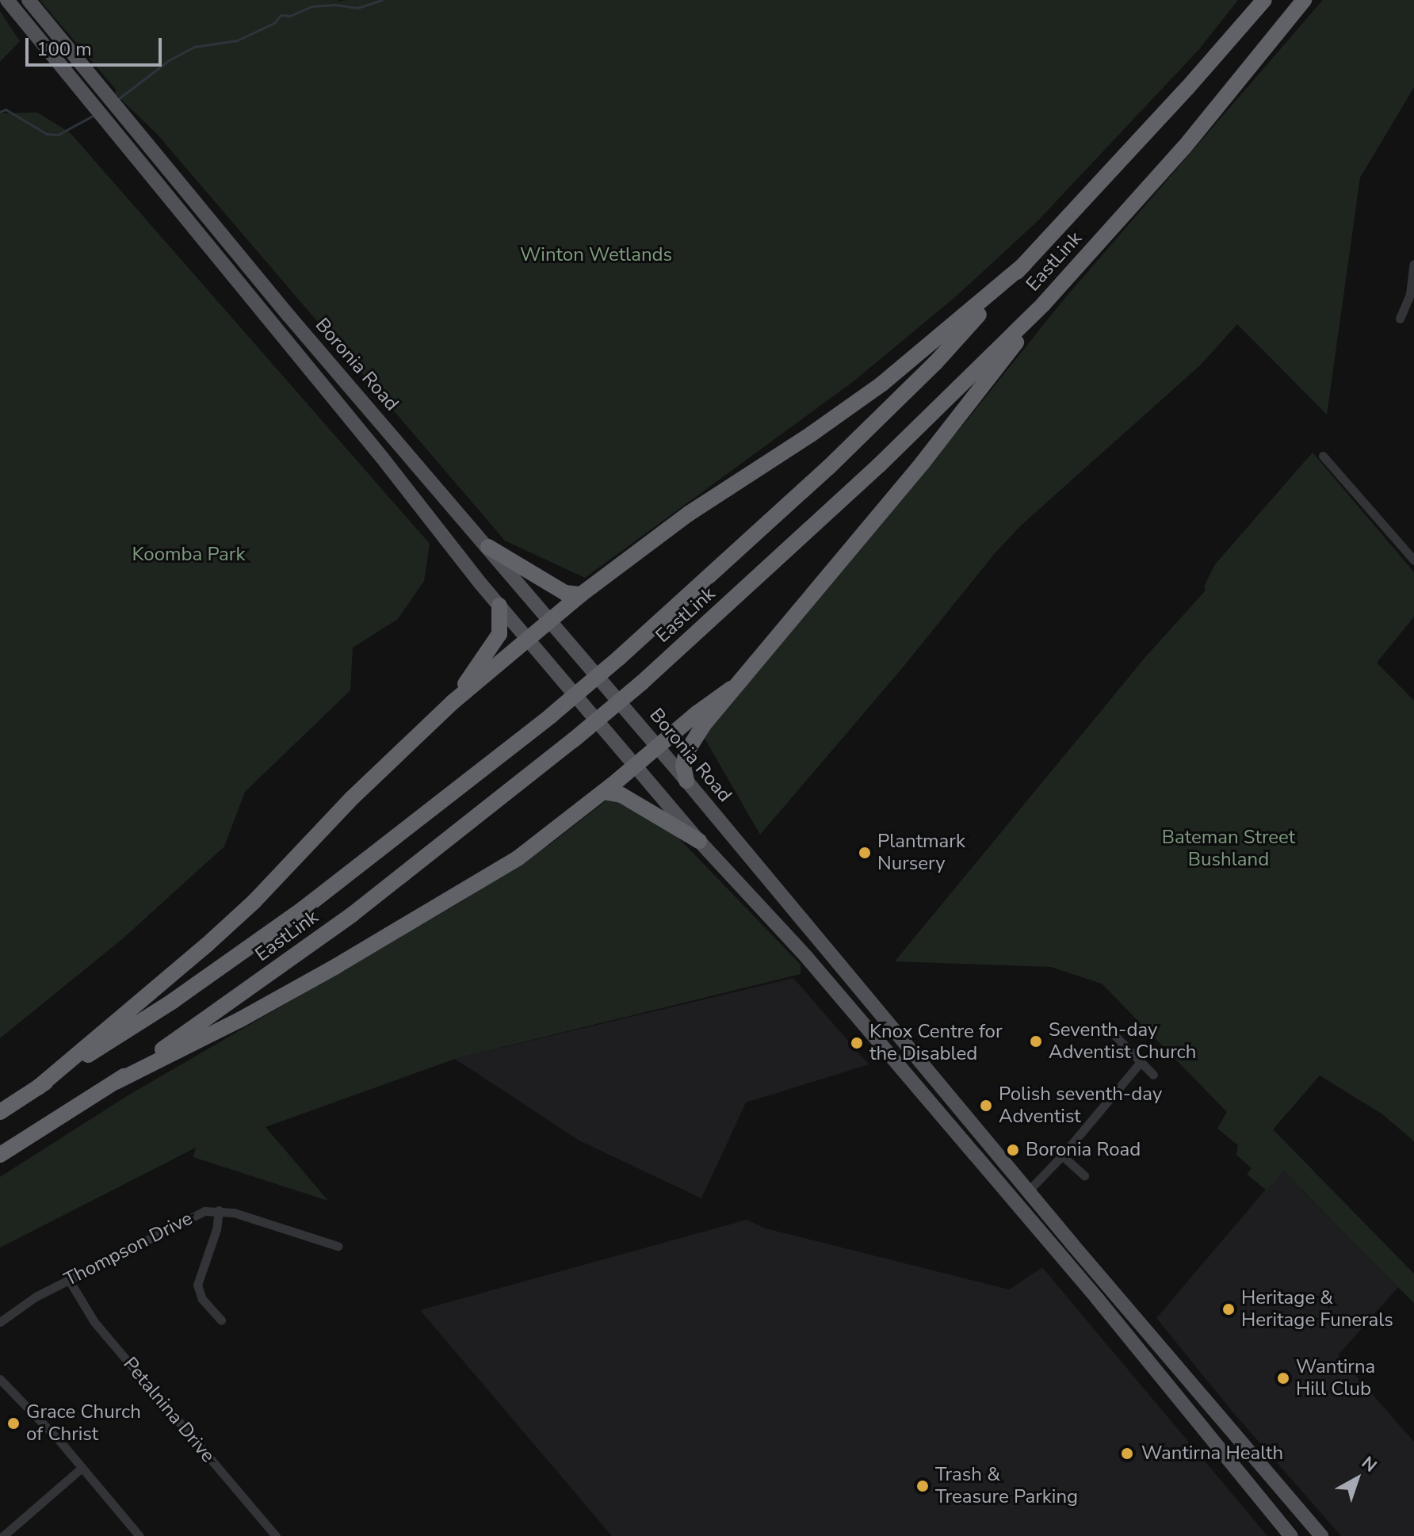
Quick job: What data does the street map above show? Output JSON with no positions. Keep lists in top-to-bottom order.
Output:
{
  "streets": {
    "highway": ["EastLink"],
    "main road": ["Boronia Road"],
    "street": ["Thompson Drive", "Petalnina Drive"]
  },
  "crossings": [
    ["Thompson Drive", "Petalnina Drive"]
  ],
  "parks": ["Winton Wetlands", "Koomba Park", "Bateman Street Bushland"],
  "places": [
    "Plantmark Nursery",
    "Seventh-day Adventist Church",
    "Knox Centre for the Disabled",
    "Polish seventh-day Adventist",
    "Boronia Road",
    "Heritage & Heritage Funerals",
    "Wantirna Hill Club",
    "Grace Church of Christ",
    "Wantirna Health",
    "Trash & Treasure Parking"
  ],
  "scale_bar": "100 m",
  "north": "top right"
}
